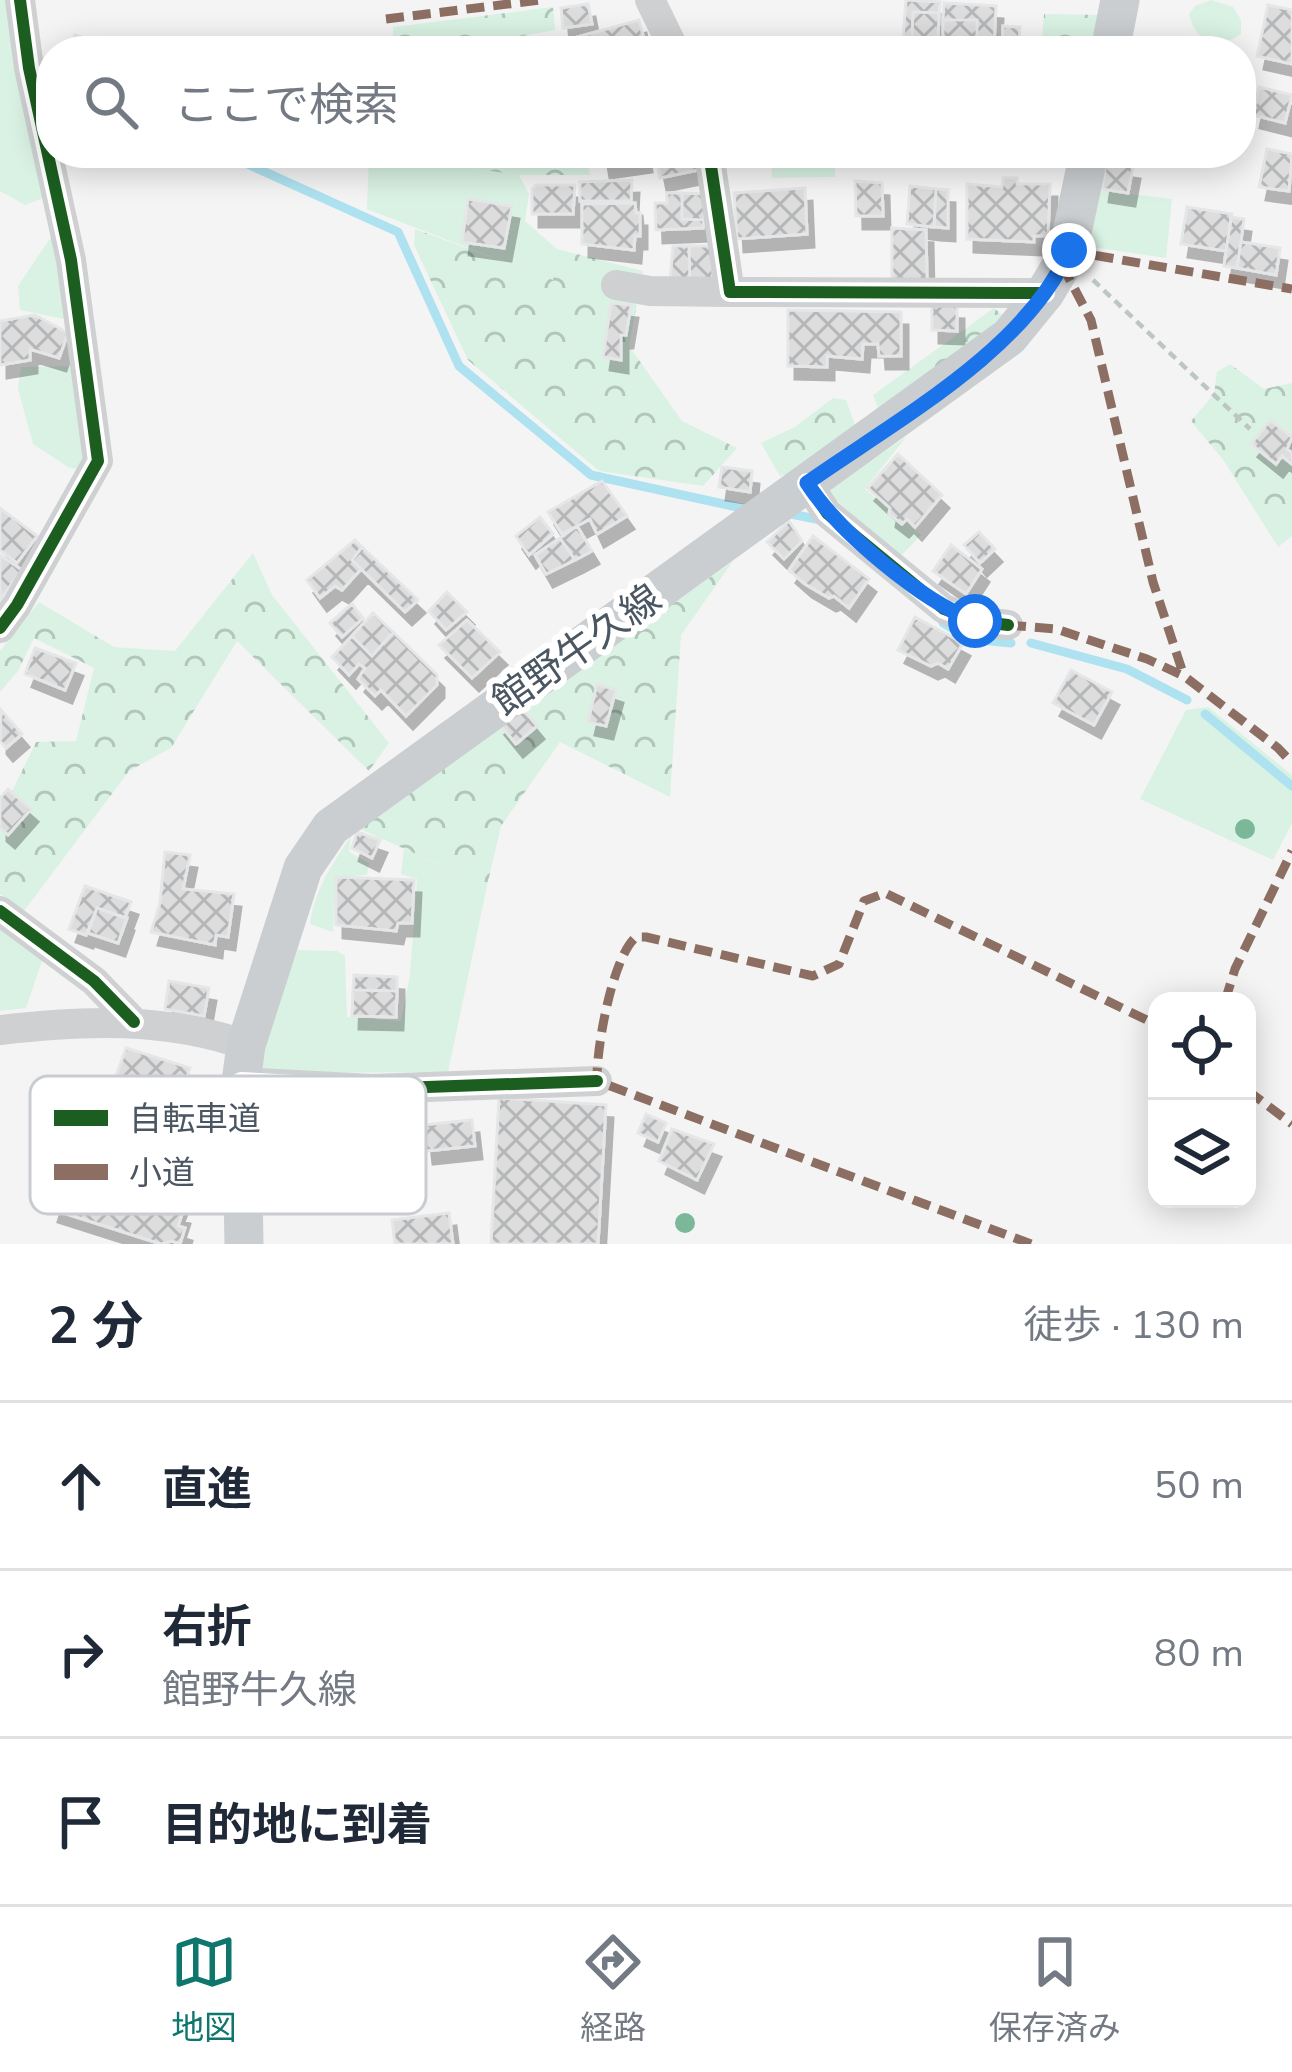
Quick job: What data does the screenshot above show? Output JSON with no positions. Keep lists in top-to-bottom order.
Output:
{
  "streets": {
    "main road": ["館野牛久線"]
  },
  "legend": ["自転車道", "小道"],
  "page": {
    "search": "ここで検索",
    "heading": ["2 分", "徒歩 · 130 m"],
    "list": [
      ["直進", "50 m"],
      ["右折", "館野牛久線", "80 m"],
      "目的地に到着"
    ],
    "nav": ["地図", "経路", "保存済み"]
  }
}
